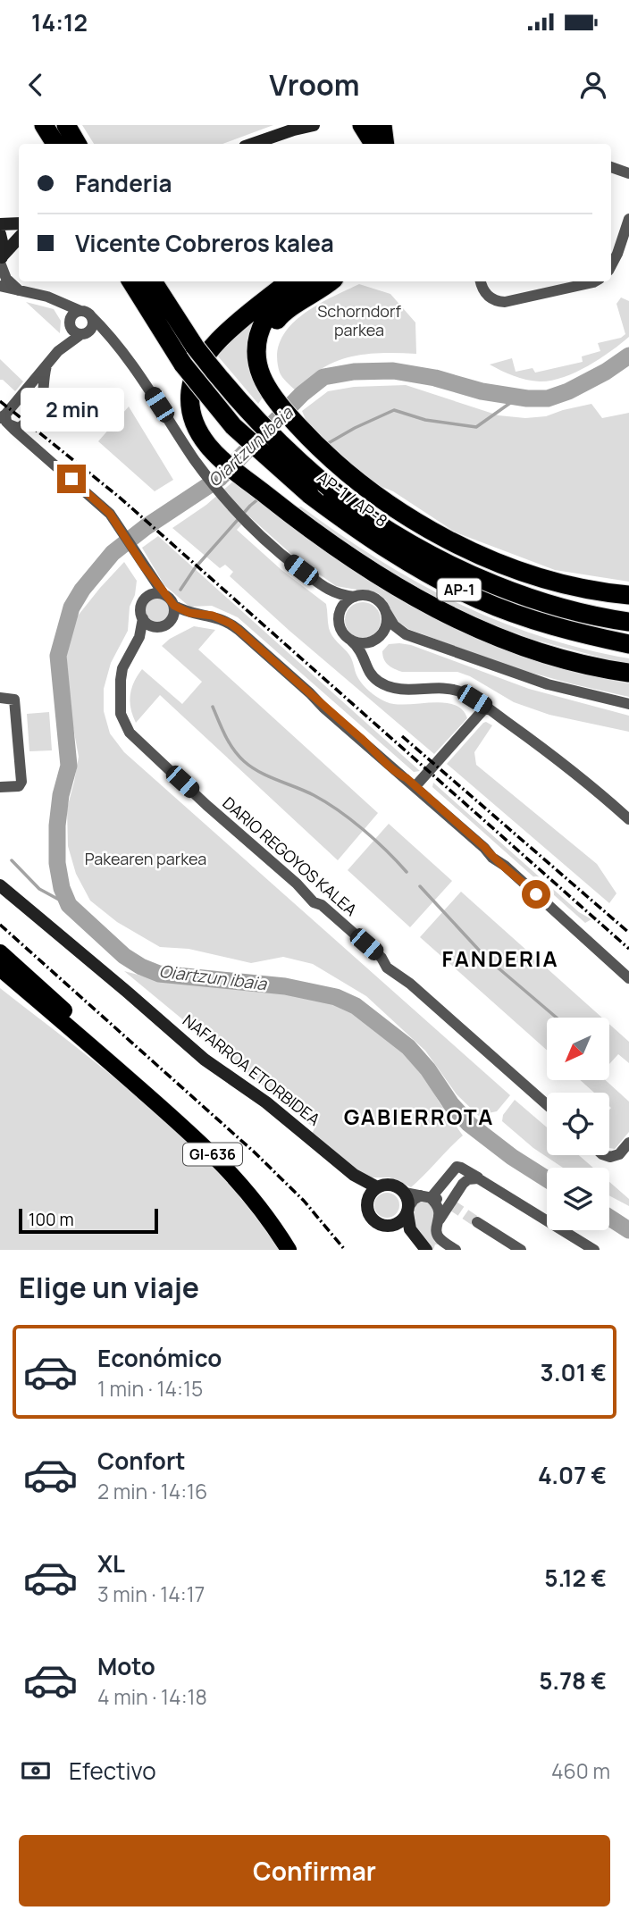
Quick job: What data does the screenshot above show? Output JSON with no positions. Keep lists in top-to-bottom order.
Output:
{
  "streets": {
    "highway": ["AP-1 / AP-8", "AP-1"],
    "main road": ["NAFARROA ETORBIDEA", "GI-636"],
    "street": ["DARIO REGOYOS KALEA"]
  },
  "districts": ["FANDERIA", "GABIERROTA"],
  "water": ["Oiartzun ibaia"],
  "parks": ["Schorndorf parkea", "Pakearen parkea"],
  "scale_bar": "100 m",
  "north": "bottom left",
  "page": {
    "status": "14:12",
    "header": "Vroom",
    "banner": ["Fanderia", "Vicente Cobreros kalea"],
    "bubble": "2 min",
    "scale": "100 m",
    "heading": "Elige un viaje",
    "list": [
      {
        "name": "Económico",
        "note": "1 min · 14:15",
        "value": "3.01 €"
      },
      {
        "name": "Confort",
        "note": "2 min · 14:16",
        "value": "4.07 €"
      },
      {
        "name": "XL",
        "note": "3 min · 14:17",
        "value": "5.12 €"
      },
      {
        "name": "Moto",
        "note": "4 min · 14:18",
        "value": "5.78 €"
      }
    ],
    "pay": ["Efectivo", "460 m"],
    "buttons": "Confirmar"
  }
}
